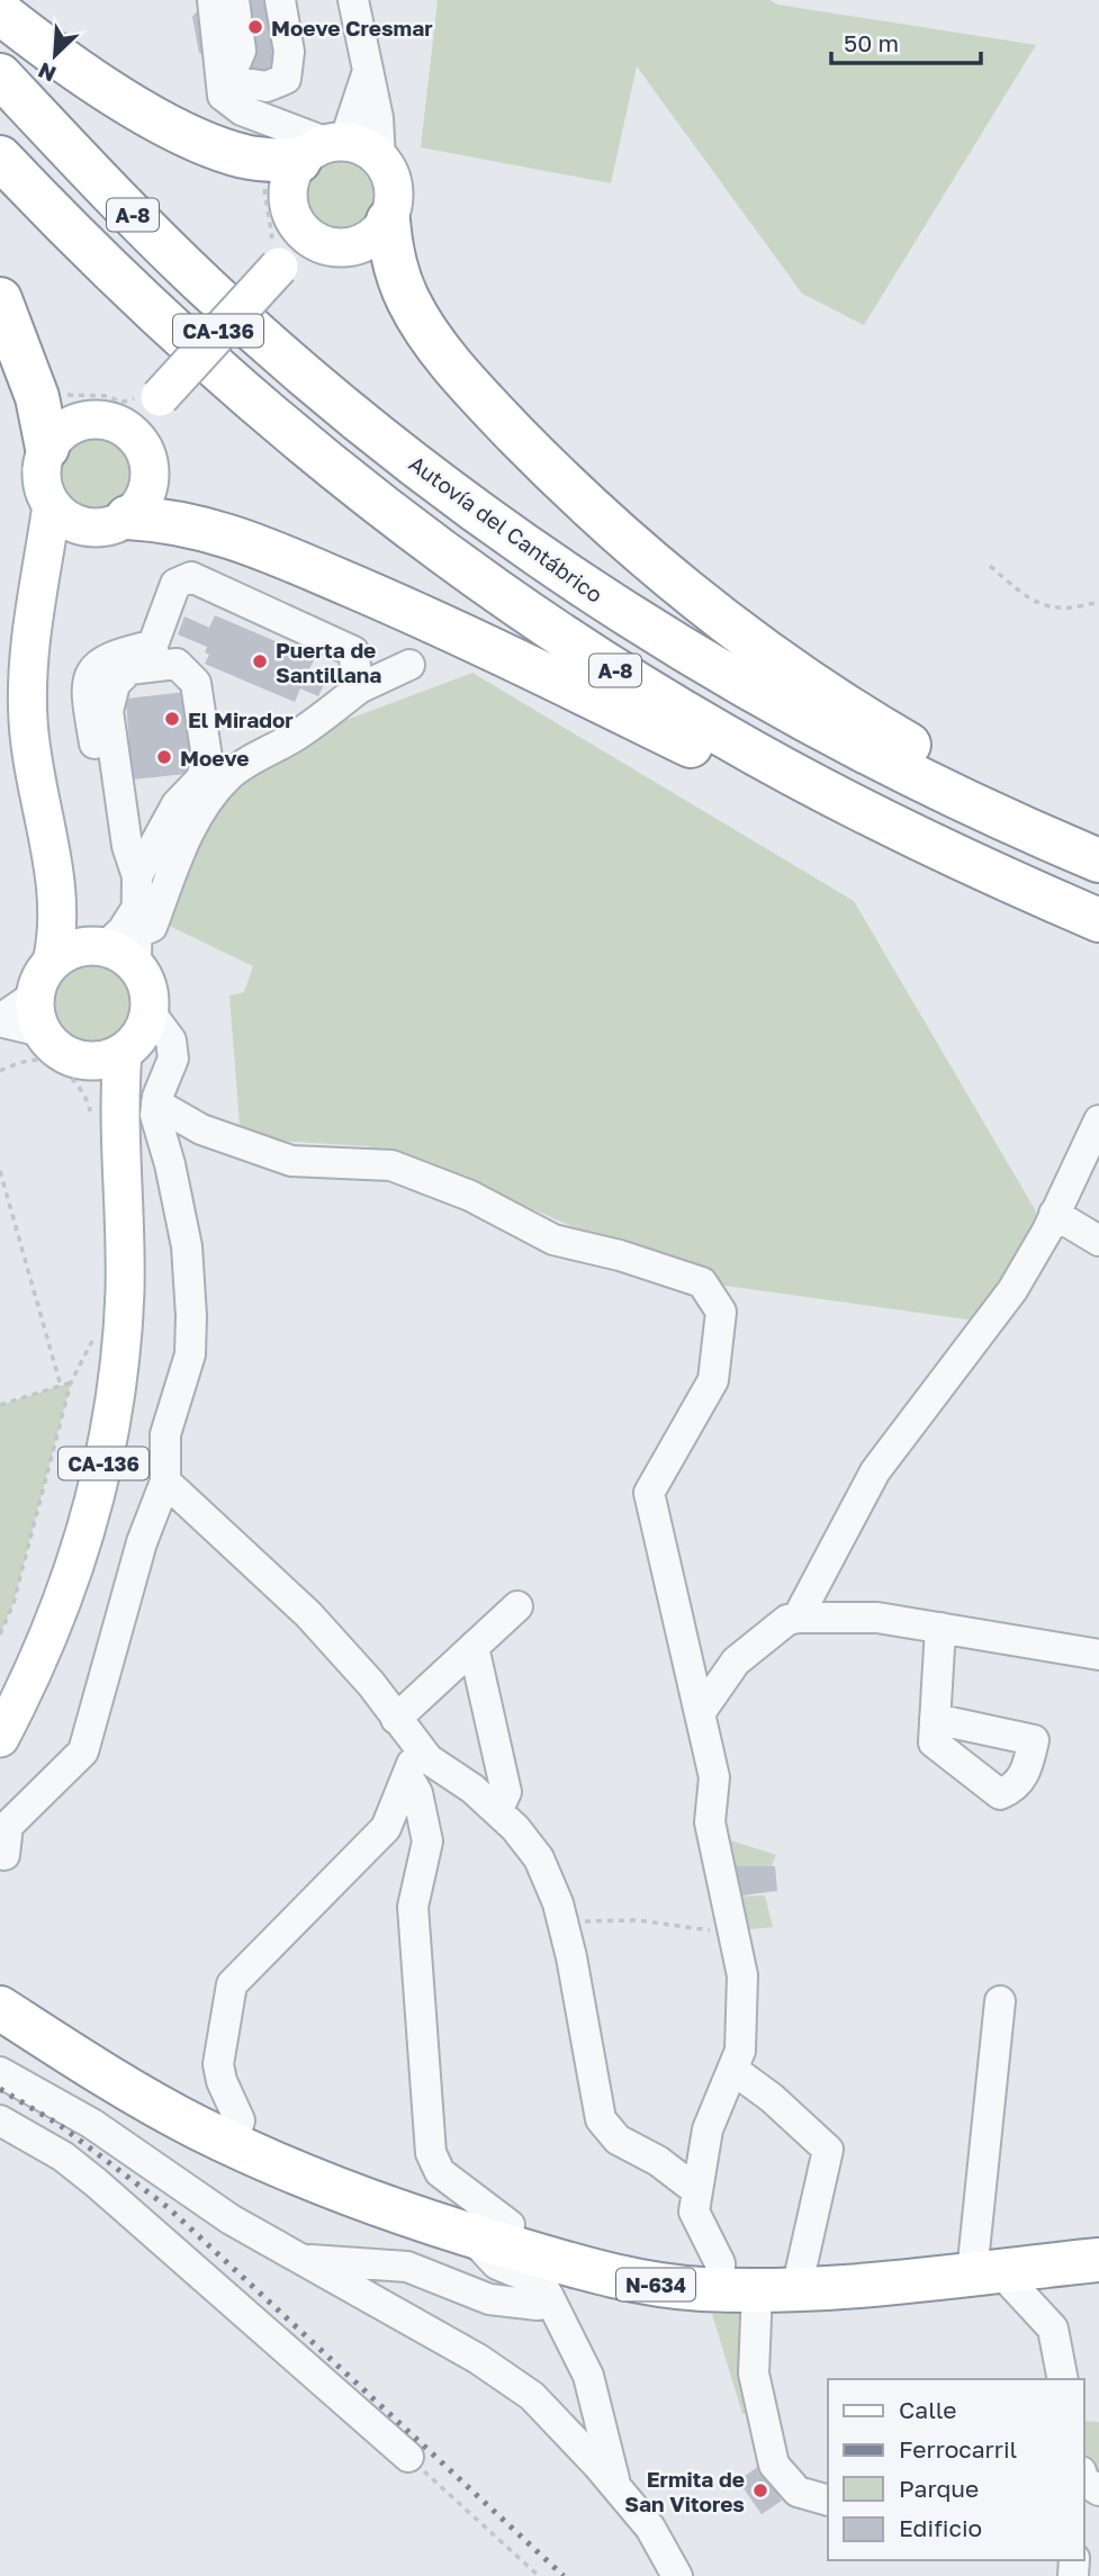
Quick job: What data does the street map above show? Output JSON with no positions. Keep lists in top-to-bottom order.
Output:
{
  "streets": {
    "highway": ["A-8", "Autovía del Cantábrico", "N-634"],
    "main road": ["CA-136"]
  },
  "places": [
    "Moeve Cresmar",
    "Puerta de Santillana",
    "El Mirador",
    "Moeve",
    "Ermita de San Vitores"
  ],
  "legend": [
    "Calle",
    "Ferrocarril",
    "Parque",
    "Edificio"
  ],
  "scale_bar": "50 m",
  "north": "bottom left"
}
